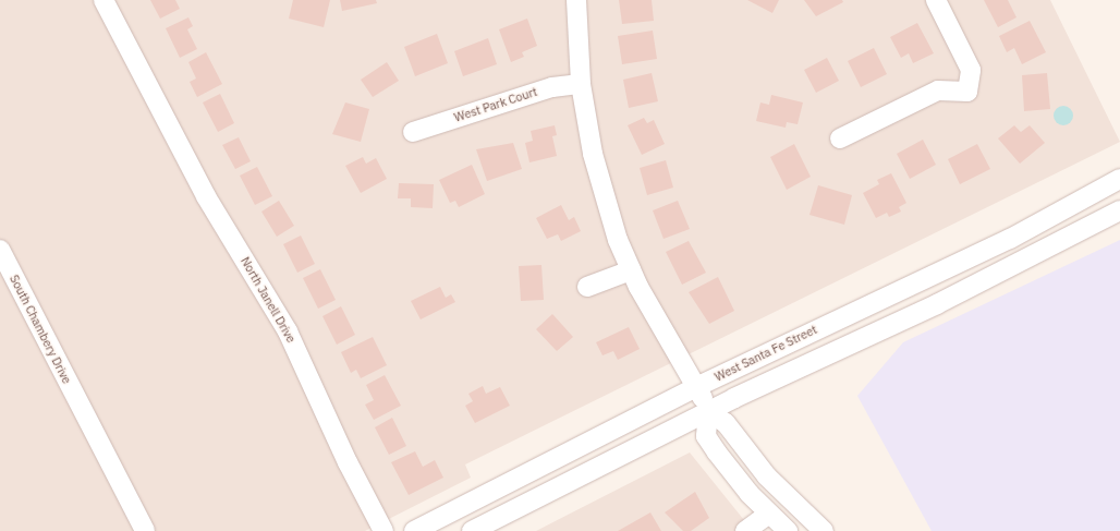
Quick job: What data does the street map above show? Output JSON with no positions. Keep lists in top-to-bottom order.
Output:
{
  "streets": {
    "street": [
      "West Park Court",
      "North Janell Drive",
      "South Chambery Drive",
      "West Santa Fe Street"
    ]
  }
}
